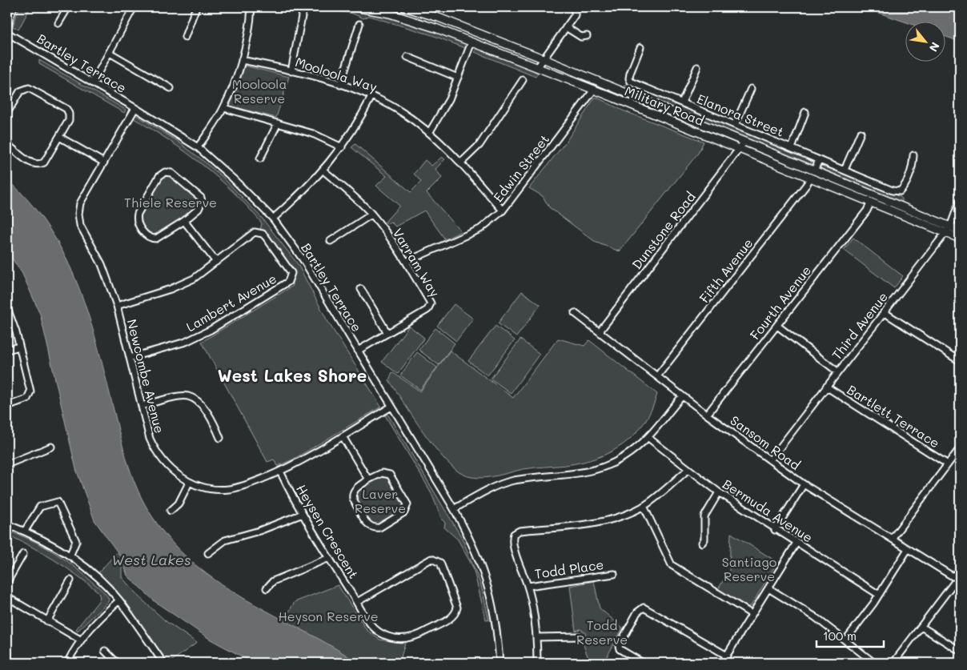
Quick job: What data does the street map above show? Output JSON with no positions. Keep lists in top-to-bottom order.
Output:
{
  "streets": {
    "main road": ["Military Road"],
    "street": [
      "Bartley Terrace",
      "Mooloola Way",
      "Elanora Street",
      "Edwin Street",
      "Dunstone Road",
      "Varram Way",
      "Fifth Avenue",
      "Lambert Avenue",
      "Fourth Avenue",
      "Third Avenue",
      "Newcombe Avenue",
      "Bartlett Terrace",
      "Sansom Road",
      "Bermuda Avenue",
      "Heysen Crescent",
      "Todd Place"
    ]
  },
  "crossings": [
    ["Bartley Terrace", "Varram Way"],
    ["Bartley Terrace", "Newcombe Avenue"],
    ["Mooloola Way", "Edwin Street"],
    ["Military Road", "Edwin Street"],
    ["Military Road", "Dunstone Road"],
    ["Military Road", "Fifth Avenue"],
    ["Military Road", "Fourth Avenue"],
    ["Military Road", "Third Avenue"],
    ["Edwin Street", "Varram Way"],
    ["Dunstone Road", "Sansom Road"],
    ["Fifth Avenue", "Sansom Road"],
    ["Lambert Avenue", "Newcombe Avenue"],
    ["Fourth Avenue", "Sansom Road"],
    ["Third Avenue", "Bartlett Terrace"],
    ["Third Avenue", "Sansom Road"],
    ["Newcombe Avenue", "Heysen Crescent"]
  ],
  "districts": ["West Lakes Shore"],
  "water": ["West Lakes"],
  "parks": [
    "Mooloola Reserve",
    "Thiele Reserve",
    "Laver Reserve",
    "Santiago Reserve",
    "Heyson Reserve",
    "Todd Reserve"
  ],
  "scale_bar": "100 m",
  "north": "bottom right"
}
